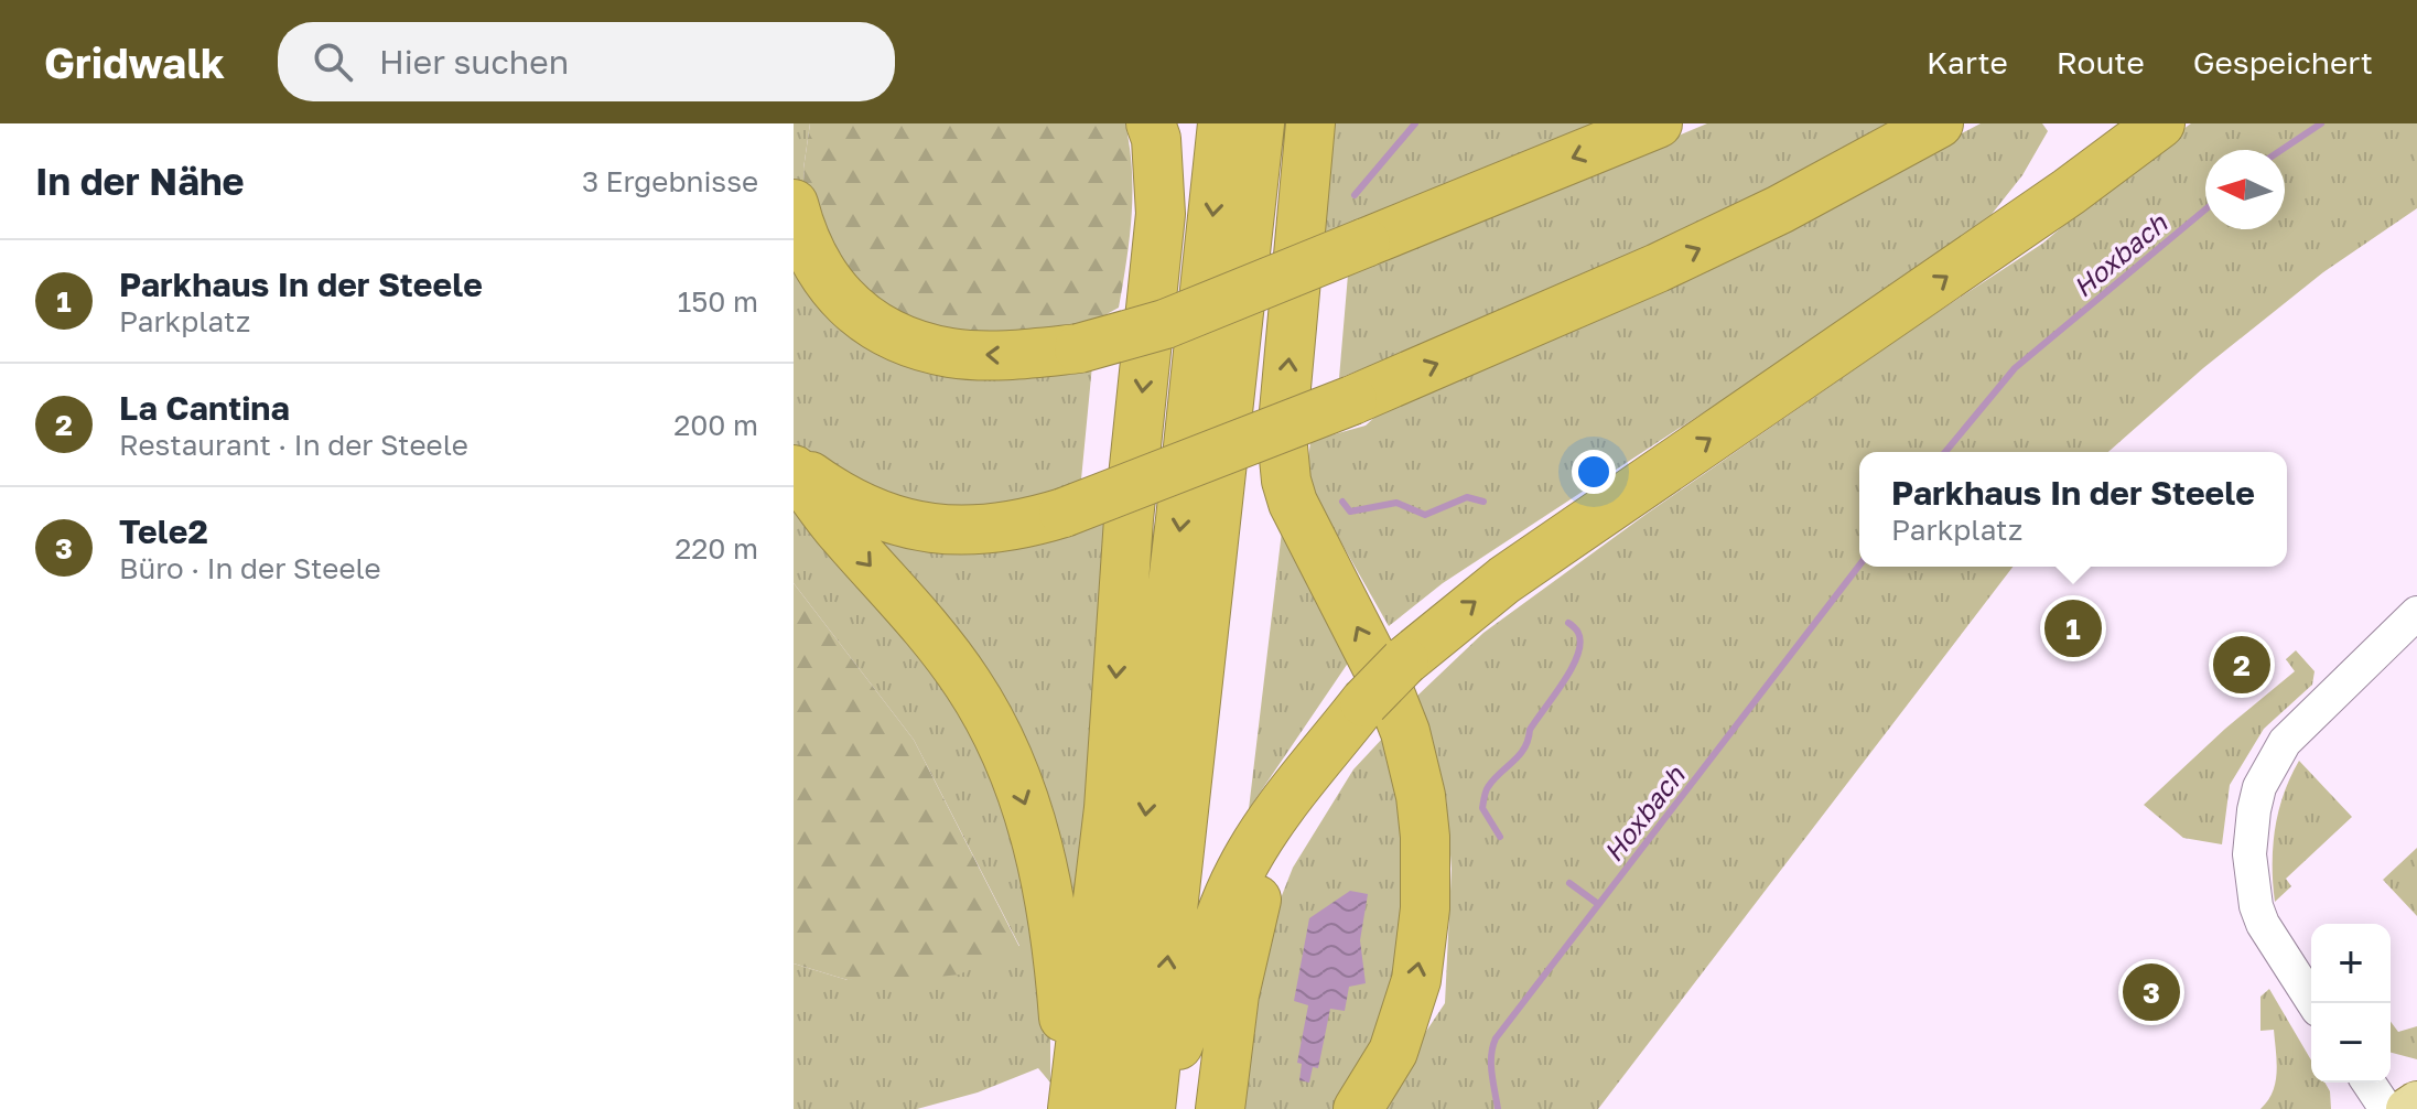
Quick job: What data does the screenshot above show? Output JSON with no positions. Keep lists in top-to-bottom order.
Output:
{
  "water": ["Hoxbach"],
  "north": "left",
  "page": {
    "header": "Gridwalk",
    "search": "Hier suchen",
    "nav": ["Karte", "Route", "Gespeichert"],
    "heading": ["In der Nähe", "3 Ergebnisse"],
    "list": [
      {
        "mark": "1",
        "name": "Parkhaus In der Steele",
        "note": "Parkplatz",
        "value": "150 m"
      },
      {
        "mark": "2",
        "name": "La Cantina",
        "note": "Restaurant · In der Steele",
        "value": "200 m"
      },
      {
        "mark": "3",
        "name": "Tele2",
        "note": "Büro · In der Steele",
        "value": "220 m"
      }
    ],
    "popup": ["Parkhaus In der Steele", "Parkplatz"],
    "pins": ["1", "2", "3"],
    "map_buttons": ["+", "−"]
  }
}
